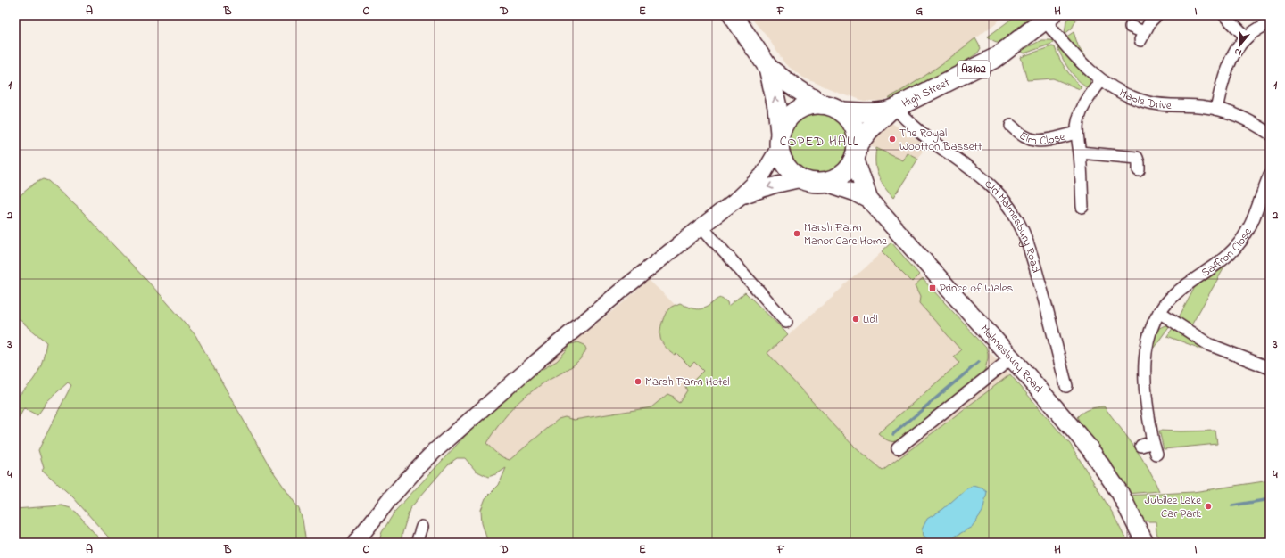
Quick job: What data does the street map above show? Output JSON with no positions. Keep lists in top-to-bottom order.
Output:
{
  "streets": {
    "main road": ["A3102", "High Street", "Malmesbury Road"],
    "street": [
      "Maple Drive",
      "Elm Close",
      "Old Malmesbury Road",
      "Saffron Close"
    ]
  },
  "crossings": [
    ["A3102", "High Street"],
    ["High Street", "Maple Drive"],
    ["High Street", "Old Malmesbury Road"]
  ],
  "districts": ["COPED HALL"],
  "places": {
    "other": [
      "The Royal Wootton Bassett",
      "Marsh Farm Manor Care Home",
      "Lidl",
      "Marsh Farm Hotel",
      "Jubilee Lake Car Park"
    ],
    "transit": ["Prince of Wales"]
  },
  "north": "bottom",
  "grid": {
    "columns": [
      "A",
      "B",
      "C",
      "D",
      "E",
      "F",
      "G",
      "H",
      "I"
    ],
    "rows": [
      "1",
      "2",
      "3",
      "4"
    ]
  }
}
